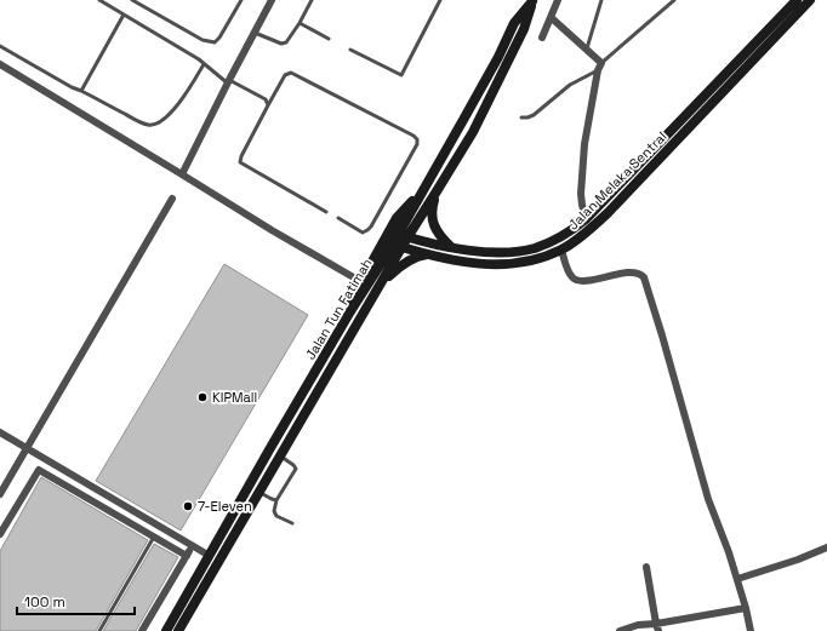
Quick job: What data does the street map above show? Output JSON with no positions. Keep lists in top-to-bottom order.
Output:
{
  "streets": {
    "main road": ["Jalan Melaka Sentral", "Jalan Tun Fatimah"]
  },
  "crossings": [
    ["Jalan Melaka Sentral", "Jalan Tun Fatimah"]
  ],
  "places": ["KIPMall", "7-Eleven"],
  "scale_bar": "100 m"
}
